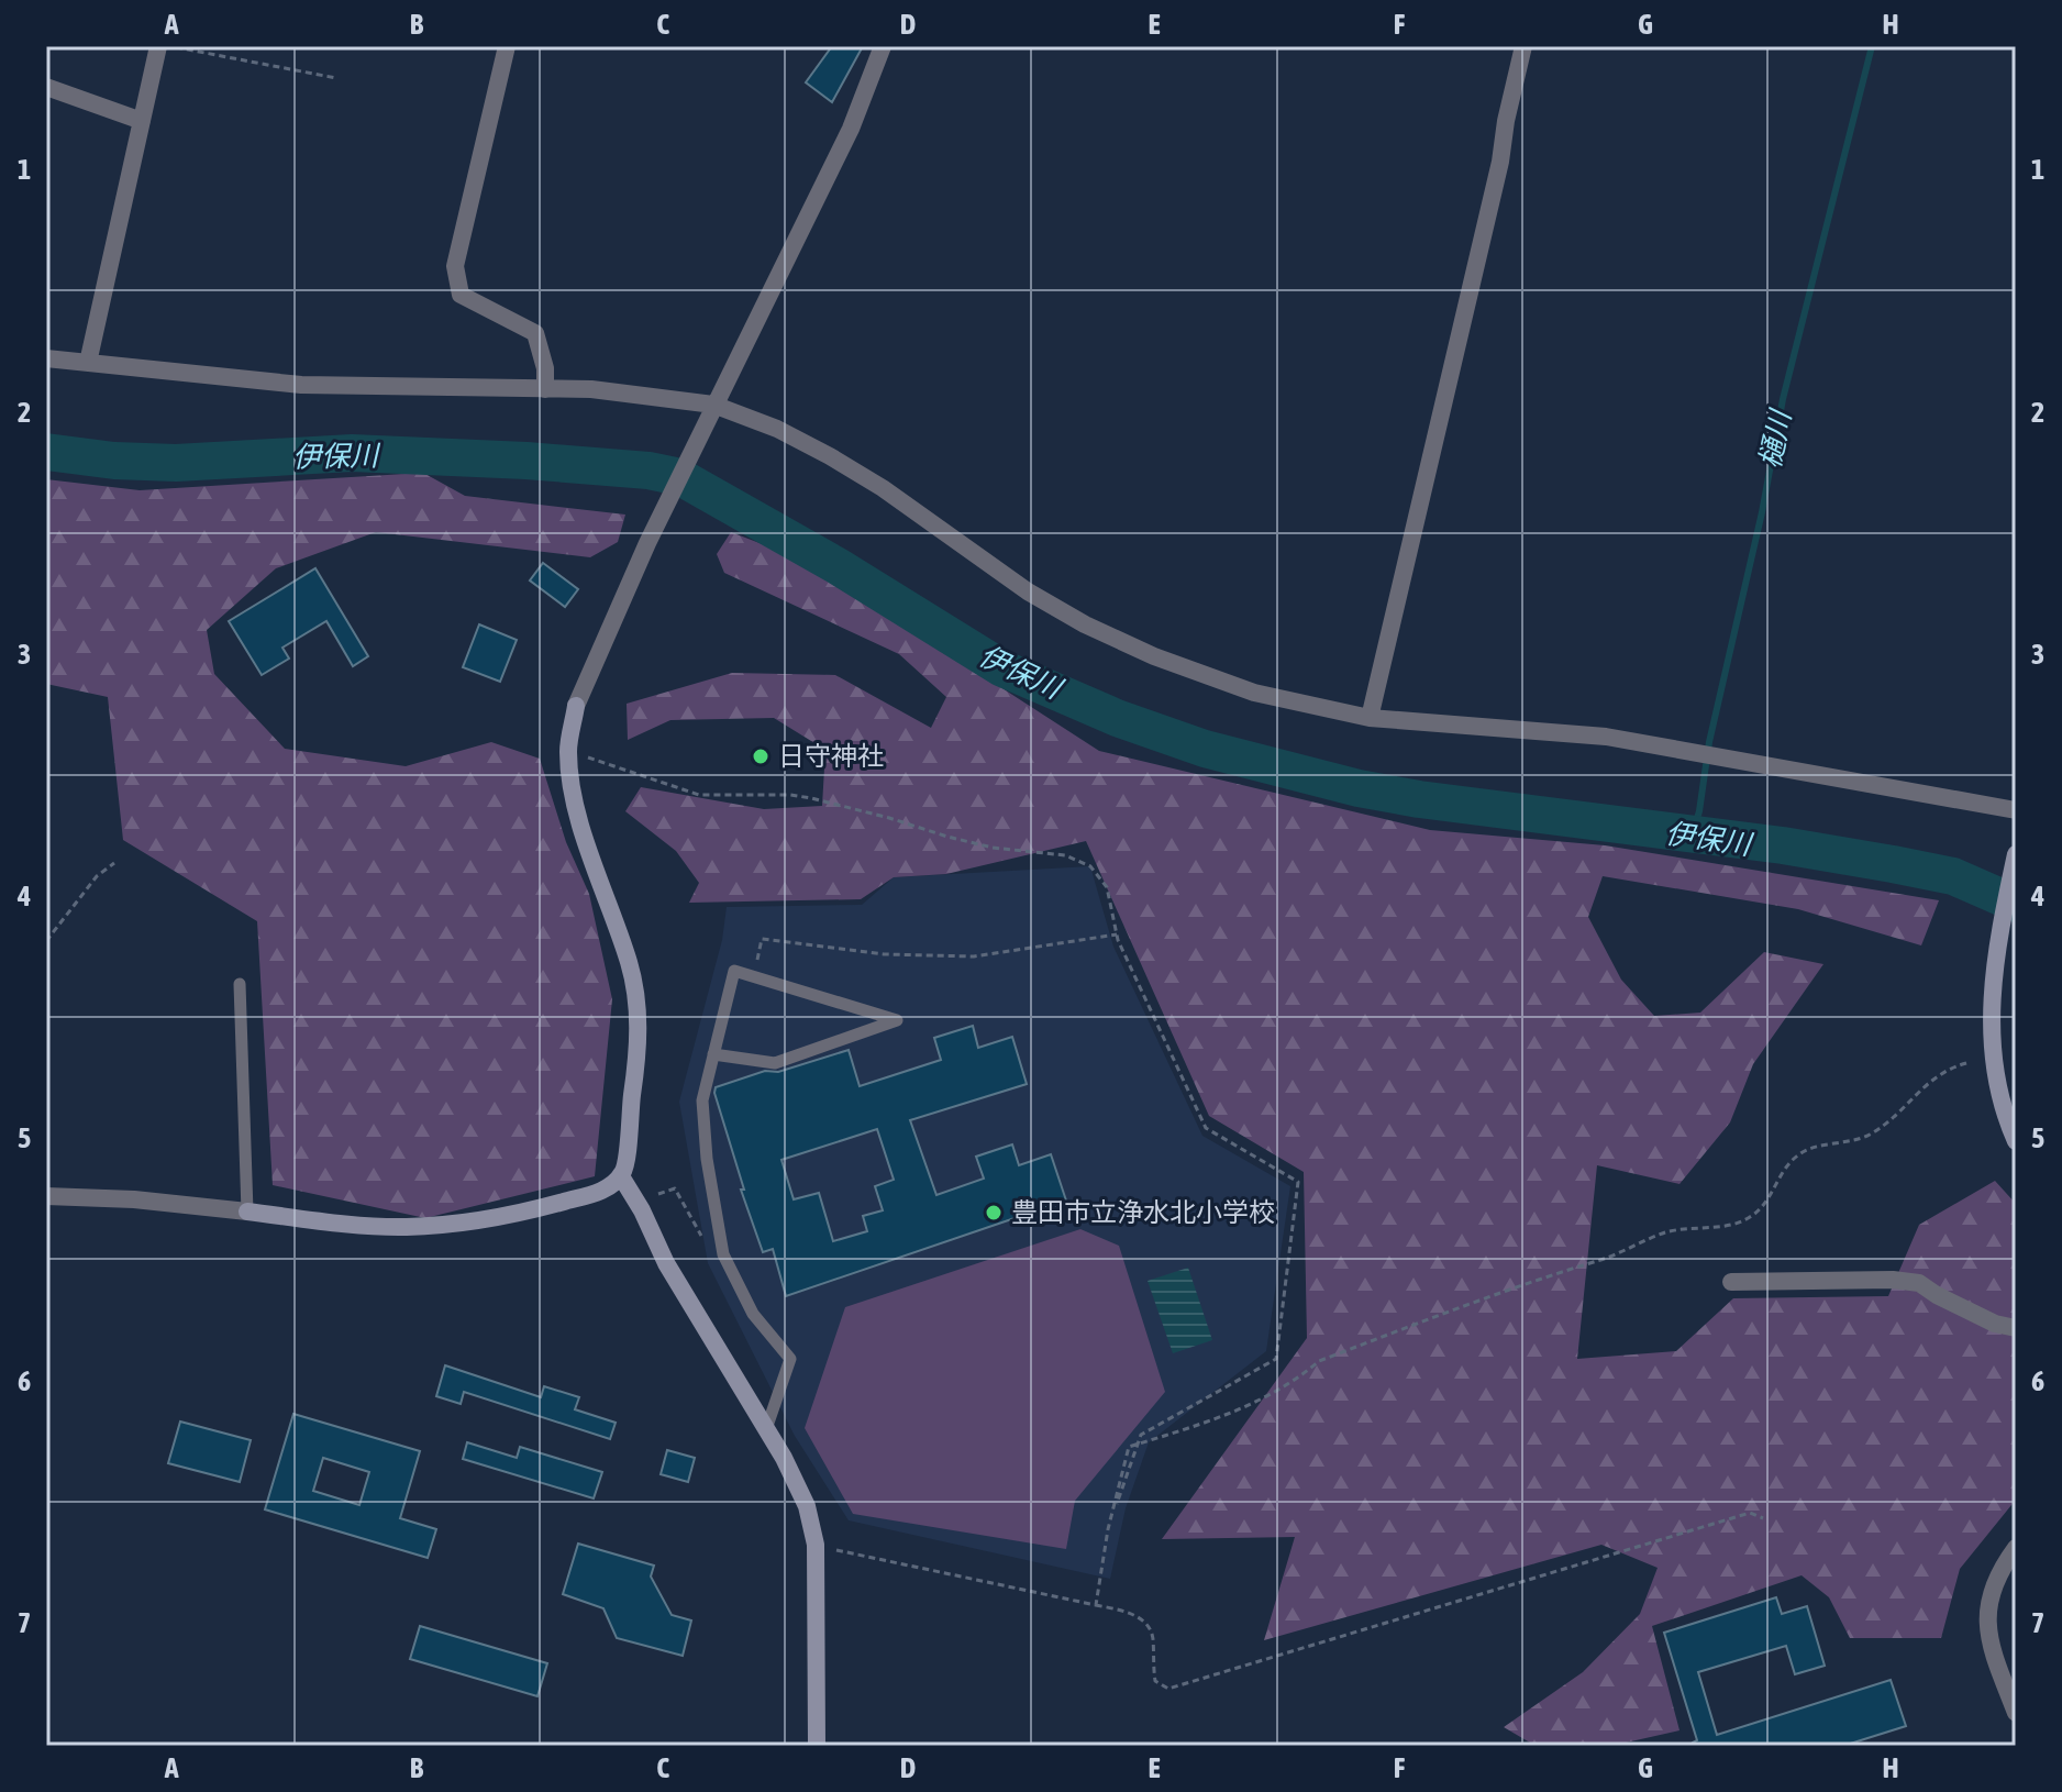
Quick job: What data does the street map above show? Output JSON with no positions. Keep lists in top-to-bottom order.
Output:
{
  "water": ["樋川", "伊保川"],
  "places": ["日守神社", "豊田市立浄水北小学校"],
  "grid": {
    "columns": [
      "A",
      "B",
      "C",
      "D",
      "E",
      "F",
      "G",
      "H"
    ],
    "rows": [
      "1",
      "2",
      "3",
      "4",
      "5",
      "6",
      "7"
    ]
  }
}
